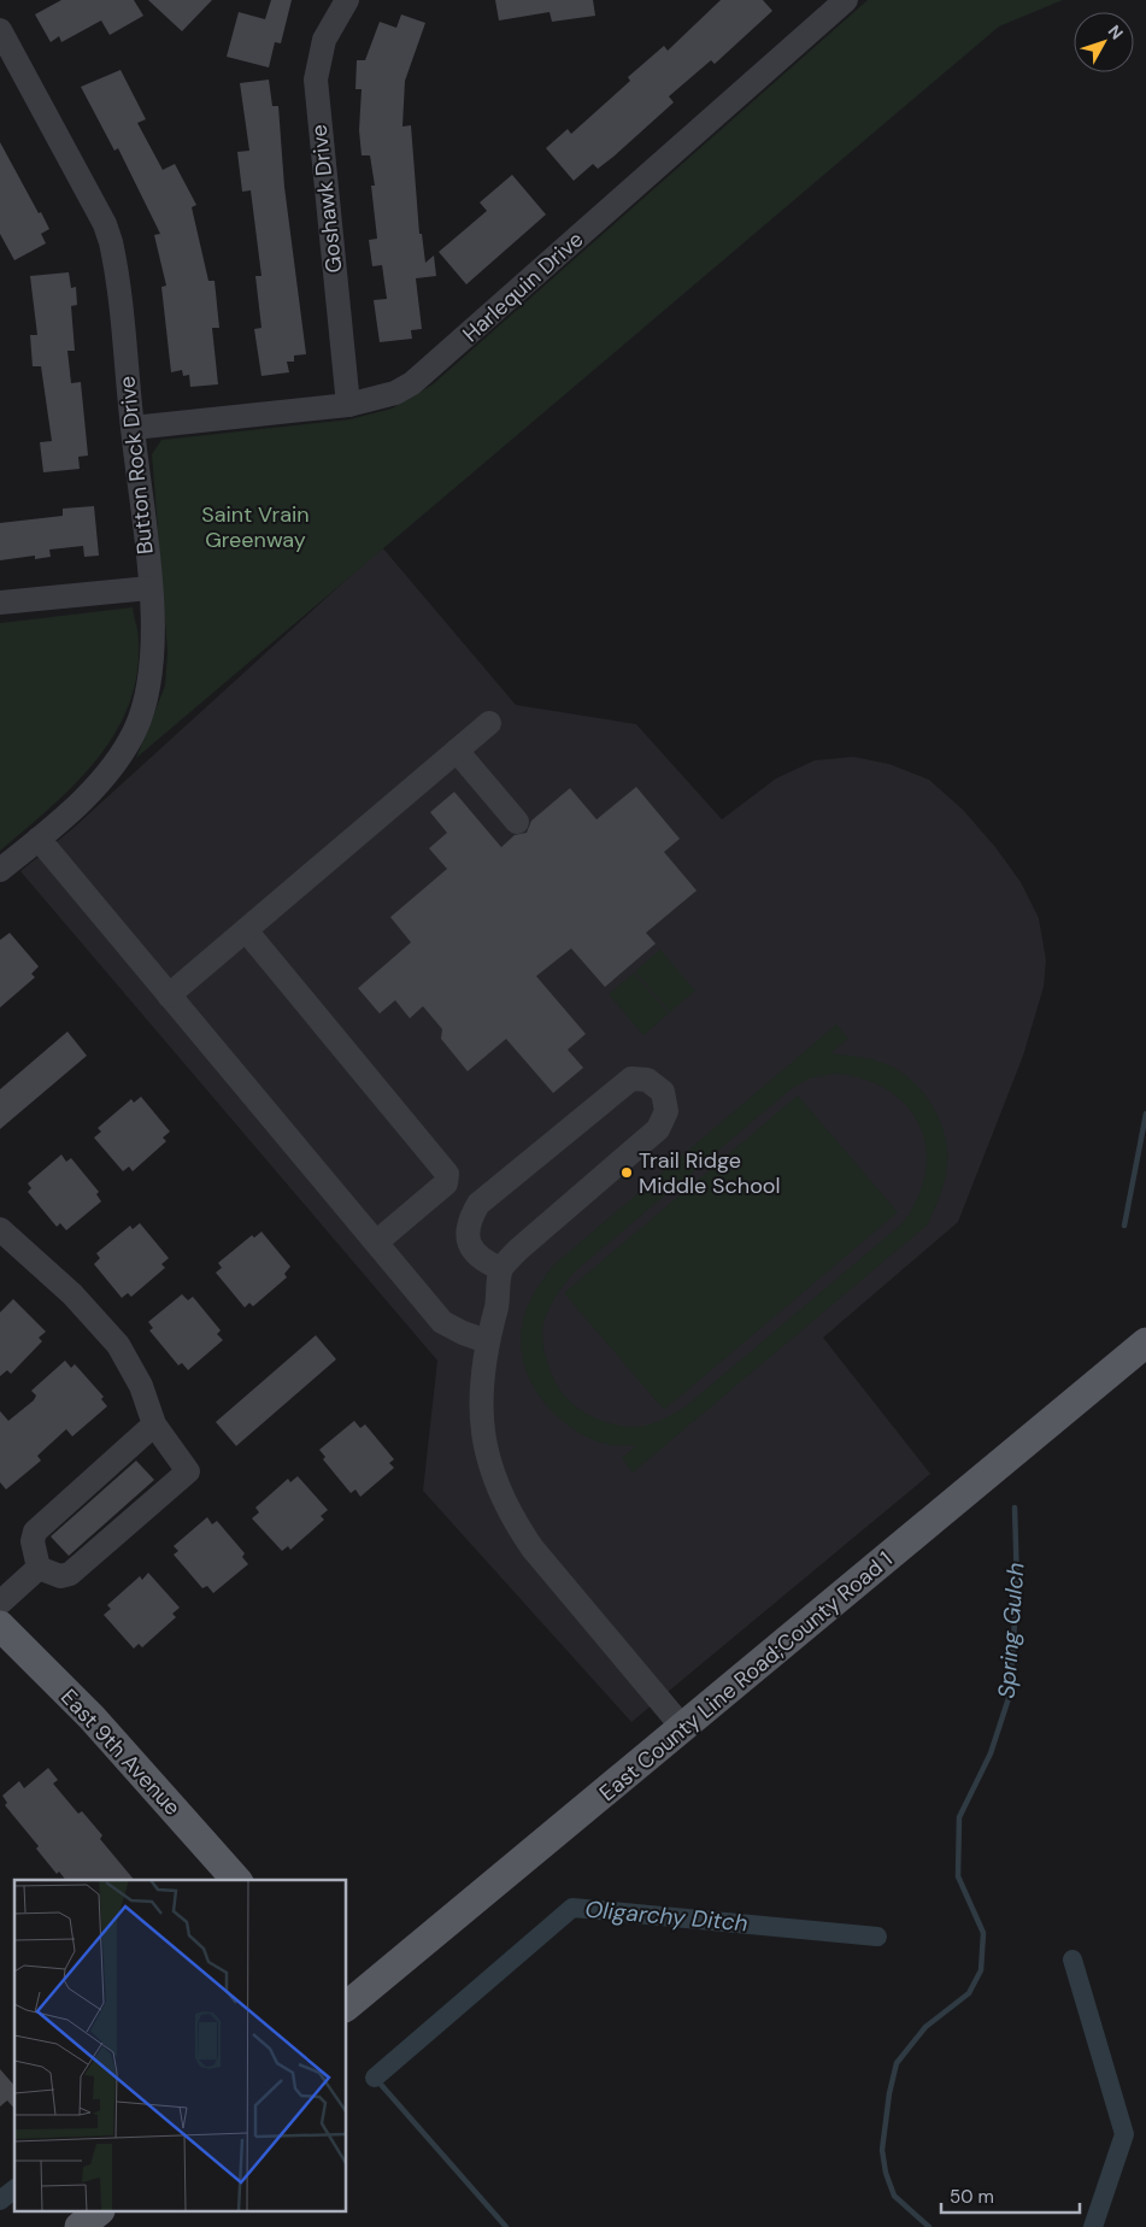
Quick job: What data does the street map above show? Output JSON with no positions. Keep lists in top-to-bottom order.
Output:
{
  "streets": {
    "main road": ["East County Line Road;County Road 1", "East 9th Avenue"],
    "street": ["Goshawk Drive", "Harlequin Drive", "Button Rock Drive"]
  },
  "crossings": [
    ["Goshawk Drive", "Harlequin Drive"],
    ["Harlequin Drive", "Button Rock Drive"]
  ],
  "water": ["Spring Gulch", "Oligarchy Ditch"],
  "parks": ["Saint Vrain Greenway"],
  "places": ["Trail Ridge Middle School"],
  "scale_bar": "50 m",
  "north": "top right"
}
